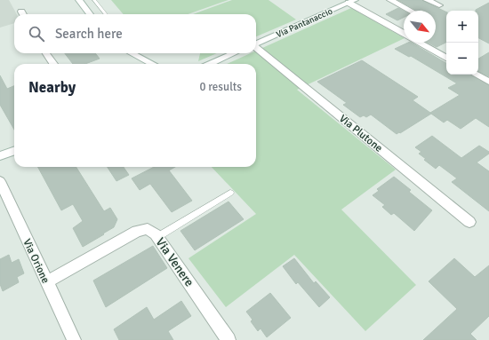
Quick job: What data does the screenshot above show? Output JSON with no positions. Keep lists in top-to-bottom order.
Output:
{
  "streets": {
    "street": [
      "Via Pantanaccio",
      "Via Plutone",
      "Via Orione",
      "Via Venere"
    ]
  },
  "crossings": [
    ["Via Orione", "Via Venere"]
  ],
  "north": "bottom right",
  "page": {
    "map_buttons": ["+", "−"],
    "search": "Search here",
    "heading": ["Nearby", "0 results"]
  }
}
